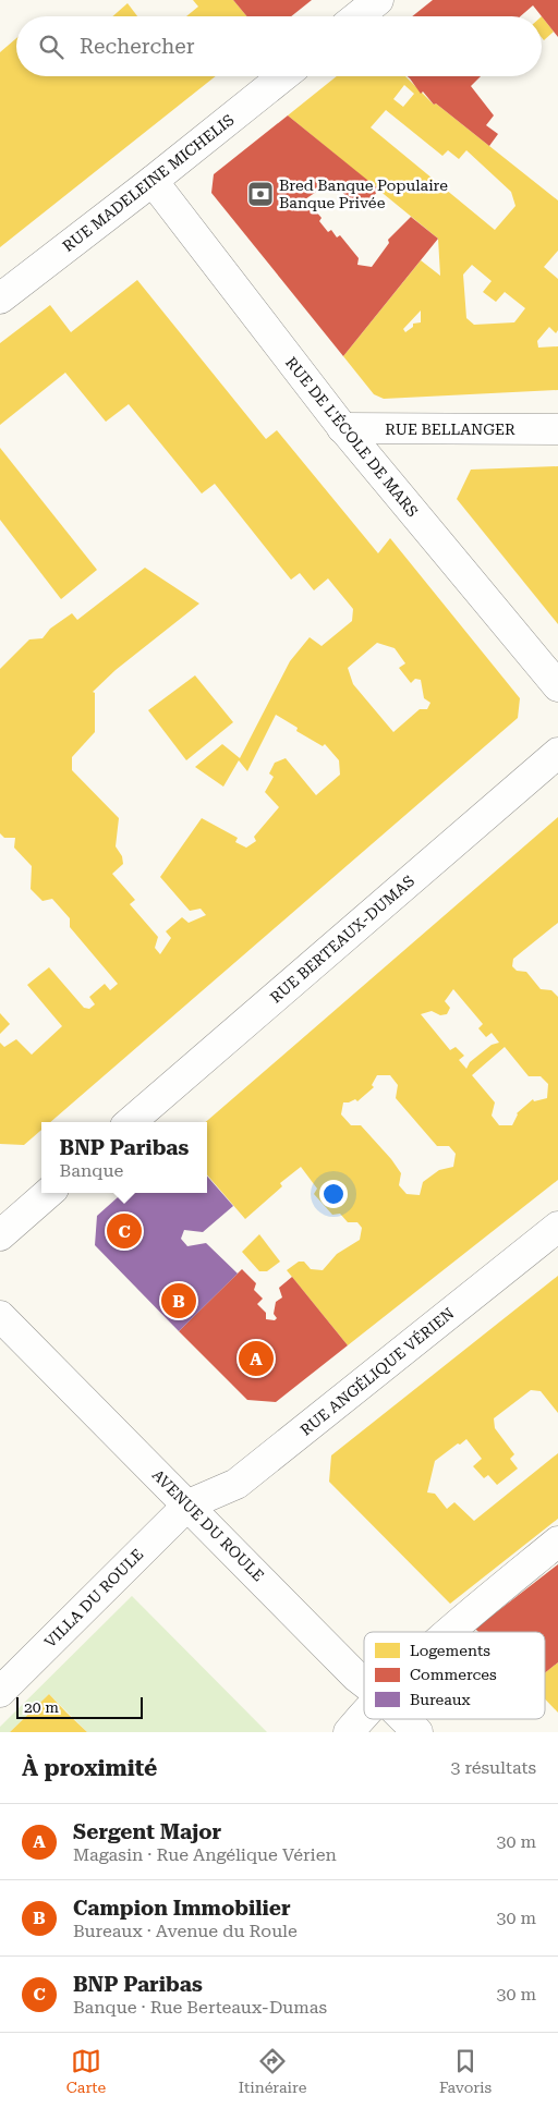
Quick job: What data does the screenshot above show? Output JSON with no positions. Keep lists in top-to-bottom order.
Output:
{
  "streets": {
    "street": [
      "RUE MADELEINE MICHELIS",
      "RUE BELLANGER",
      "RUE DE L'ÉCOLE DE MARS",
      "RUE BERTEAUX-DUMAS",
      "RUE ANGÉLIQUE VÉRIEN",
      "AVENUE DU ROULE",
      "VILLA DU ROULE"
    ]
  },
  "crossings": [
    ["RUE MADELEINE MICHELIS", "RUE DE L'ÉCOLE DE MARS"],
    ["RUE BELLANGER", "RUE DE L'ÉCOLE DE MARS"],
    ["RUE ANGÉLIQUE VÉRIEN", "AVENUE DU ROULE"],
    ["RUE ANGÉLIQUE VÉRIEN", "VILLA DU ROULE"],
    ["AVENUE DU ROULE", "VILLA DU ROULE"]
  ],
  "places": {
    "bank": ["Bred Banque Populaire Banque Privée"]
  },
  "legend": ["Logements", "Commerces", "Bureaux"],
  "scale_bar": "20 m",
  "page": {
    "search": "Rechercher",
    "popup": ["BNP Paribas", "Banque"],
    "pins": ["C", "B", "A"],
    "scale": "20 m",
    "heading": ["À proximité", "3 résultats"],
    "list": [
      {
        "mark": "A",
        "name": "Sergent Major",
        "note": "Magasin · Rue Angélique Vérien",
        "value": "30 m"
      },
      {
        "mark": "B",
        "name": "Campion Immobilier",
        "note": "Bureaux · Avenue du Roule",
        "value": "30 m"
      },
      {
        "mark": "C",
        "name": "BNP Paribas",
        "note": "Banque · Rue Berteaux-Dumas",
        "value": "30 m"
      }
    ],
    "nav": ["Carte", "Itinéraire", "Favoris"]
  }
}
